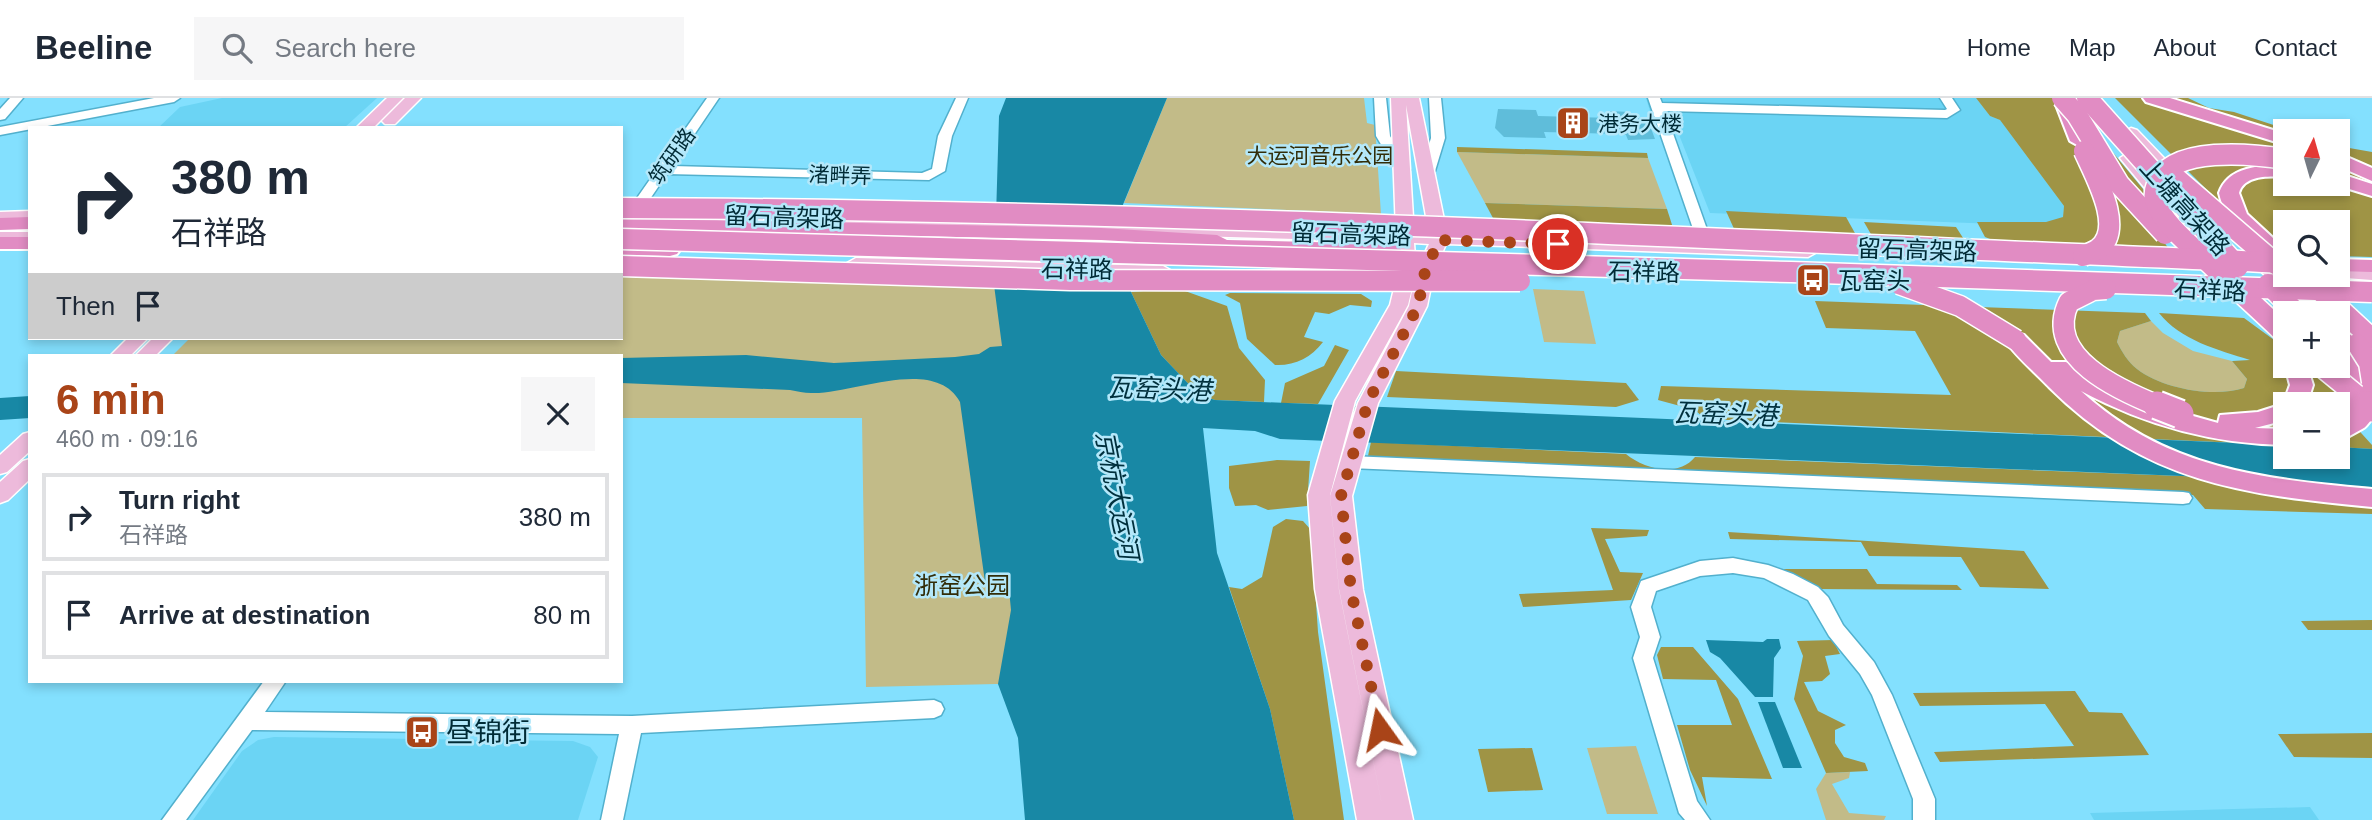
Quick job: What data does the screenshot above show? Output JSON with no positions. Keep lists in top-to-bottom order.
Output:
{
  "streets": {
    "highway": ["上塘高架路", "留石高架路"],
    "main road": ["石祥路"],
    "street": ["筑研路", "渚畔弄"]
  },
  "crossings": [
    ["筑研路", "渚畔弄"],
    ["筑研路", "留石高架路"],
    ["筑研路", "石祥路"],
    ["留石高架路", "石祥路"]
  ],
  "water": ["瓦窑头港", "京杭大运河"],
  "parks": ["大运河音乐公园", "浙窑公园"],
  "places": {
    "building": ["港务大楼"],
    "bus stop": ["瓦窑头", "昼锦街"]
  },
  "north": "top",
  "page": {
    "header": "Beeline",
    "search": "Search here",
    "nav": [
      "Home",
      "Map",
      "About",
      "Contact"
    ],
    "map_buttons": ["+", "−"],
    "turn": ["380 m", "石祥路"],
    "then": "Then",
    "heading": ["6 min", "460 m · 09:16"],
    "list": [
      {
        "name": "Turn right",
        "note": "石祥路",
        "value": "380 m"
      },
      {
        "name": "Arrive at destination",
        "value": "80 m"
      }
    ]
  }
}
